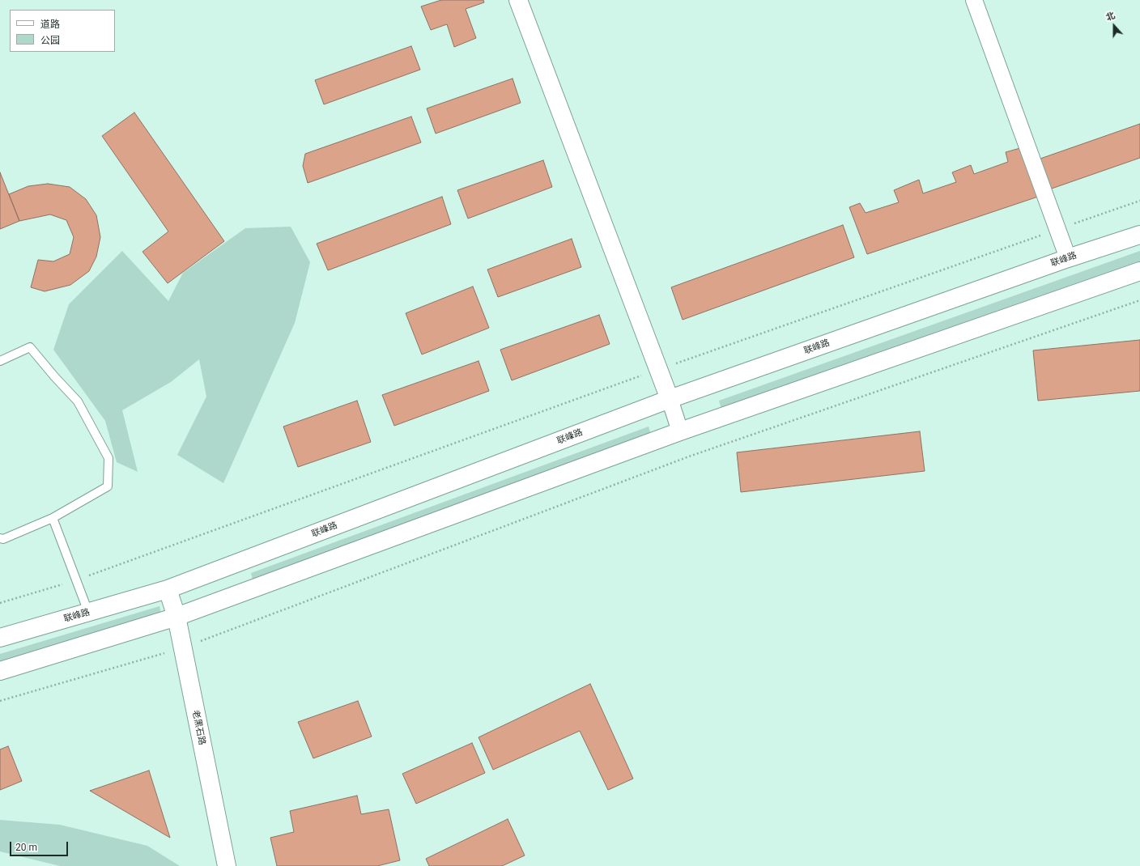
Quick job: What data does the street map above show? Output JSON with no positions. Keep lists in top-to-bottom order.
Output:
{
  "streets": {
    "main road": ["联峰路", "老黑石路"]
  },
  "crossings": [
    ["联峰路", "老黑石路"]
  ],
  "legend": ["道路", "公园"],
  "scale_bar": "20 m",
  "north": "top"
}
